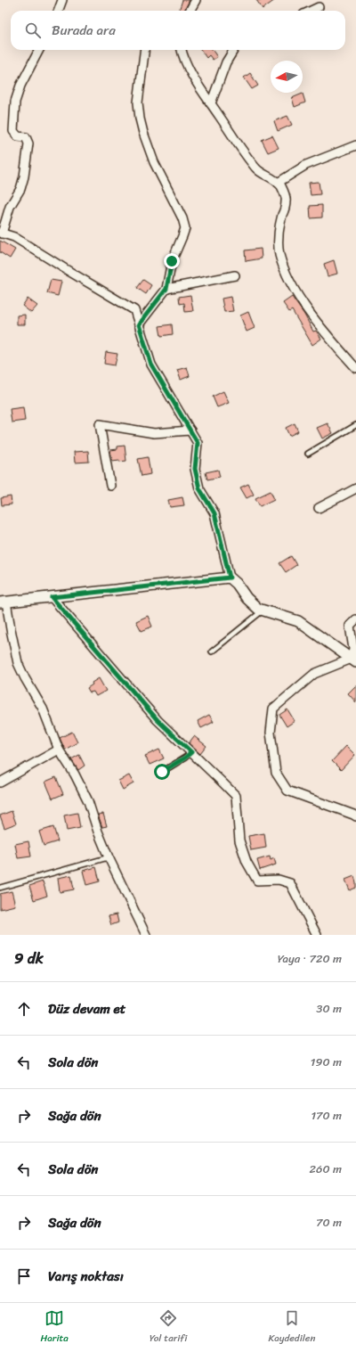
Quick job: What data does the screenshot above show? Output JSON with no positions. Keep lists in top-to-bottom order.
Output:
{
  "north": "left",
  "page": {
    "search": "Burada ara",
    "heading": ["9 dk", "Yaya · 720 m"],
    "list": [
      ["Düz devam et", "30 m"],
      ["Sola dön", "190 m"],
      ["Sağa dön", "170 m"],
      ["Sola dön", "260 m"],
      ["Sağa dön", "70 m"],
      "Varış noktası"
    ],
    "nav": ["Harita", "Yol tarifi", "Kaydedilen"]
  }
}
